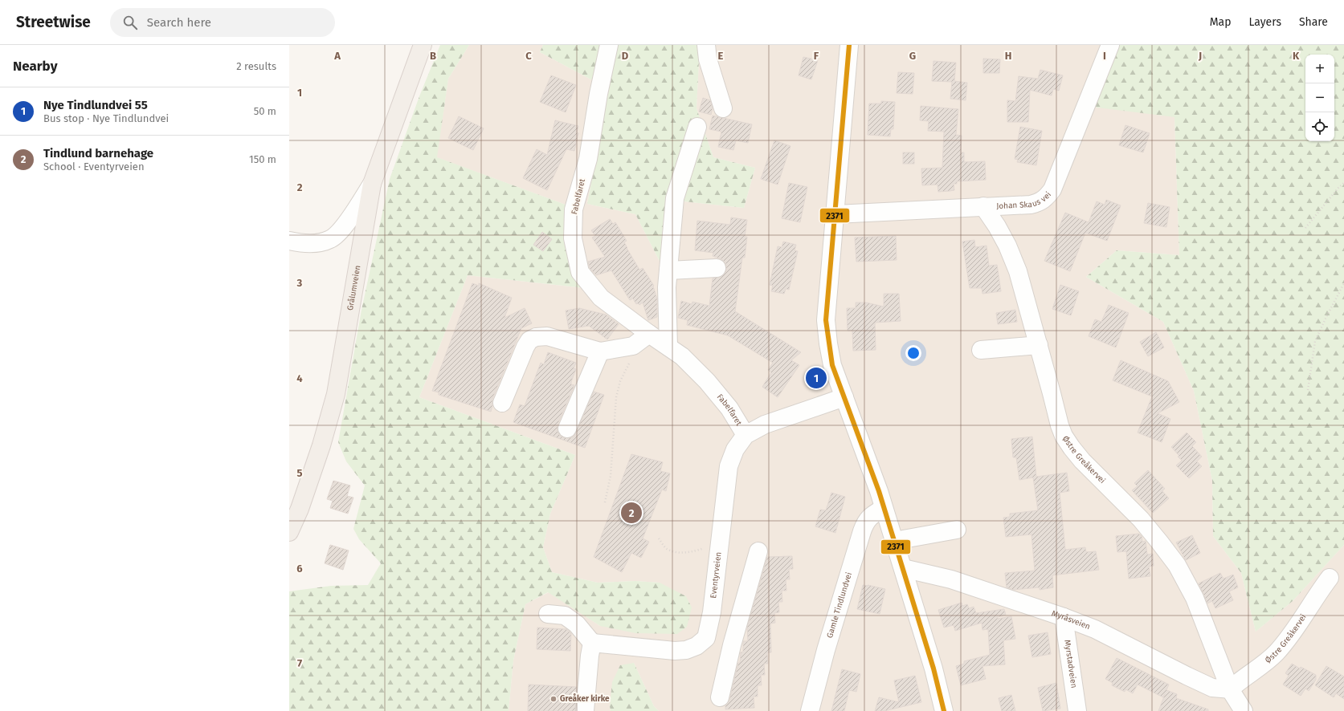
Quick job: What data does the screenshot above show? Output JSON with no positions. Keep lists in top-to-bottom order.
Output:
{
  "streets": {
    "main road": ["Grålumveien"],
    "street": [
      "Fabelfaret",
      "Johan Skaus vei",
      "Østre Greåkervei",
      "Eventyrveien",
      "Gamle Tindlundvei",
      "Myråsveien",
      "Myrstadveien"
    ]
  },
  "crossings": [
    ["Fabelfaret", "Eventyrveien"],
    ["Johan Skaus vei", "Østre Greåkervei"],
    ["Østre Greåkervei", "Myråsveien"],
    ["Myråsveien", "Myrstadveien"]
  ],
  "places": ["Greåker kirke"],
  "lines": ["transit line 2371"],
  "page": {
    "header": "Streetwise",
    "search": "Search here",
    "nav": ["Map", "Layers", "Share"],
    "heading": ["Nearby", "2 results"],
    "map_buttons": ["+", "−"],
    "list": [
      {
        "mark": "1",
        "name": "Nye Tindlundvei 55",
        "note": "Bus stop · Nye Tindlundvei",
        "value": "50 m"
      },
      {
        "mark": "2",
        "name": "Tindlund barnehage",
        "note": "School · Eventyrveien",
        "value": "150 m"
      }
    ],
    "pins": ["1", "2"]
  },
  "grid": {
    "columns": [
      "A",
      "B",
      "C",
      "D",
      "E",
      "F",
      "G",
      "H",
      "I",
      "J",
      "K"
    ],
    "rows": [
      "1",
      "2",
      "3",
      "4",
      "5",
      "6",
      "7"
    ]
  }
}
